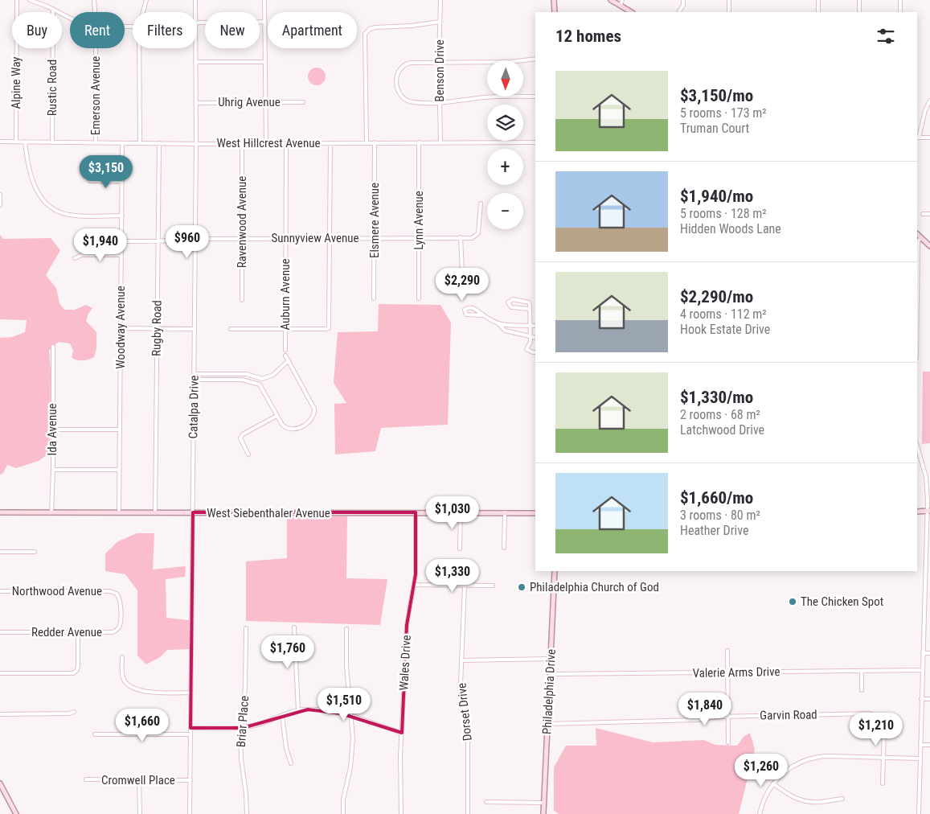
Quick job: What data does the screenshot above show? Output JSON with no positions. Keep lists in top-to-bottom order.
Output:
{
  "streets": {
    "main road": ["West Siebenthaler Avenue", "Philadelphia Drive"],
    "street": [
      "Benson Drive",
      "Alpine Way",
      "Rustic Road",
      "Emerson Avenue",
      "Uhrig Avenue",
      "West Hillcrest Avenue",
      "Elsmere Avenue",
      "Lynn Avenue",
      "Ravenwood Avenue",
      "Sunnyview Avenue",
      "Auburn Avenue",
      "Woodway Avenue",
      "Rugby Road",
      "Catalpa Drive",
      "Ida Avenue",
      "Northwood Avenue",
      "Redder Avenue",
      "Wales Drive",
      "Valerie Arms Drive",
      "Dorset Drive",
      "Garvin Road",
      "Briar Place",
      "Cromwell Place"
    ]
  },
  "crossings": [
    ["Benson Drive", "West Hillcrest Avenue"],
    ["Alpine Way", "West Hillcrest Avenue"],
    ["Rustic Road", "West Hillcrest Avenue"],
    ["Emerson Avenue", "West Hillcrest Avenue"],
    ["Uhrig Avenue", "Catalpa Drive"],
    ["West Hillcrest Avenue", "Elsmere Avenue"],
    ["West Hillcrest Avenue", "Lynn Avenue"],
    ["West Hillcrest Avenue", "Ravenwood Avenue"],
    ["West Hillcrest Avenue", "Auburn Avenue"],
    ["West Hillcrest Avenue", "Woodway Avenue"],
    ["West Hillcrest Avenue", "Rugby Road"],
    ["West Hillcrest Avenue", "Catalpa Drive"],
    ["Elsmere Avenue", "Sunnyview Avenue"],
    ["Lynn Avenue", "Sunnyview Avenue"],
    ["Ravenwood Avenue", "Sunnyview Avenue"],
    ["Sunnyview Avenue", "Auburn Avenue"],
    ["Sunnyview Avenue", "Woodway Avenue"],
    ["Sunnyview Avenue", "Rugby Road"],
    ["Sunnyview Avenue", "Catalpa Drive"],
    ["Woodway Avenue", "West Siebenthaler Avenue"],
    ["Rugby Road", "West Siebenthaler Avenue"],
    ["Catalpa Drive", "West Siebenthaler Avenue"],
    ["Catalpa Drive", "Cromwell Place"],
    ["Ida Avenue", "West Siebenthaler Avenue"],
    ["West Siebenthaler Avenue", "Wales Drive"],
    ["Northwood Avenue", "Redder Avenue"],
    ["Valerie Arms Drive", "Philadelphia Drive"],
    ["Philadelphia Drive", "Garvin Road"]
  ],
  "places": ["Philadelphia Church of God", "The Chicken Spot"],
  "north": "bottom",
  "page": {
    "chip": [
      "Buy",
      "Rent",
      "Filters",
      "New",
      "Apartment"
    ],
    "heading": "12 homes",
    "map_buttons": ["+", "−"],
    "list": [
      {
        "name": "$3,150/mo",
        "note": "5 rooms · 173 m² · Truman Court"
      },
      {
        "name": "$1,940/mo",
        "note": "5 rooms · 128 m² · Hidden Woods Lane"
      },
      {
        "name": "$2,290/mo",
        "note": "4 rooms · 112 m² · Hook Estate Drive"
      },
      {
        "name": "$1,330/mo",
        "note": "2 rooms · 68 m² · Latchwood Drive"
      },
      {
        "name": "$1,660/mo",
        "note": "3 rooms · 80 m² · Heather Drive"
      }
    ],
    "price": [
      "$3,150",
      "$960",
      "$1,940",
      "$2,290",
      "$1,030",
      "$1,330",
      "$1,760",
      "$1,510",
      "$1,840",
      "$1,660",
      "$1,210",
      "$1,260"
    ]
  }
}
